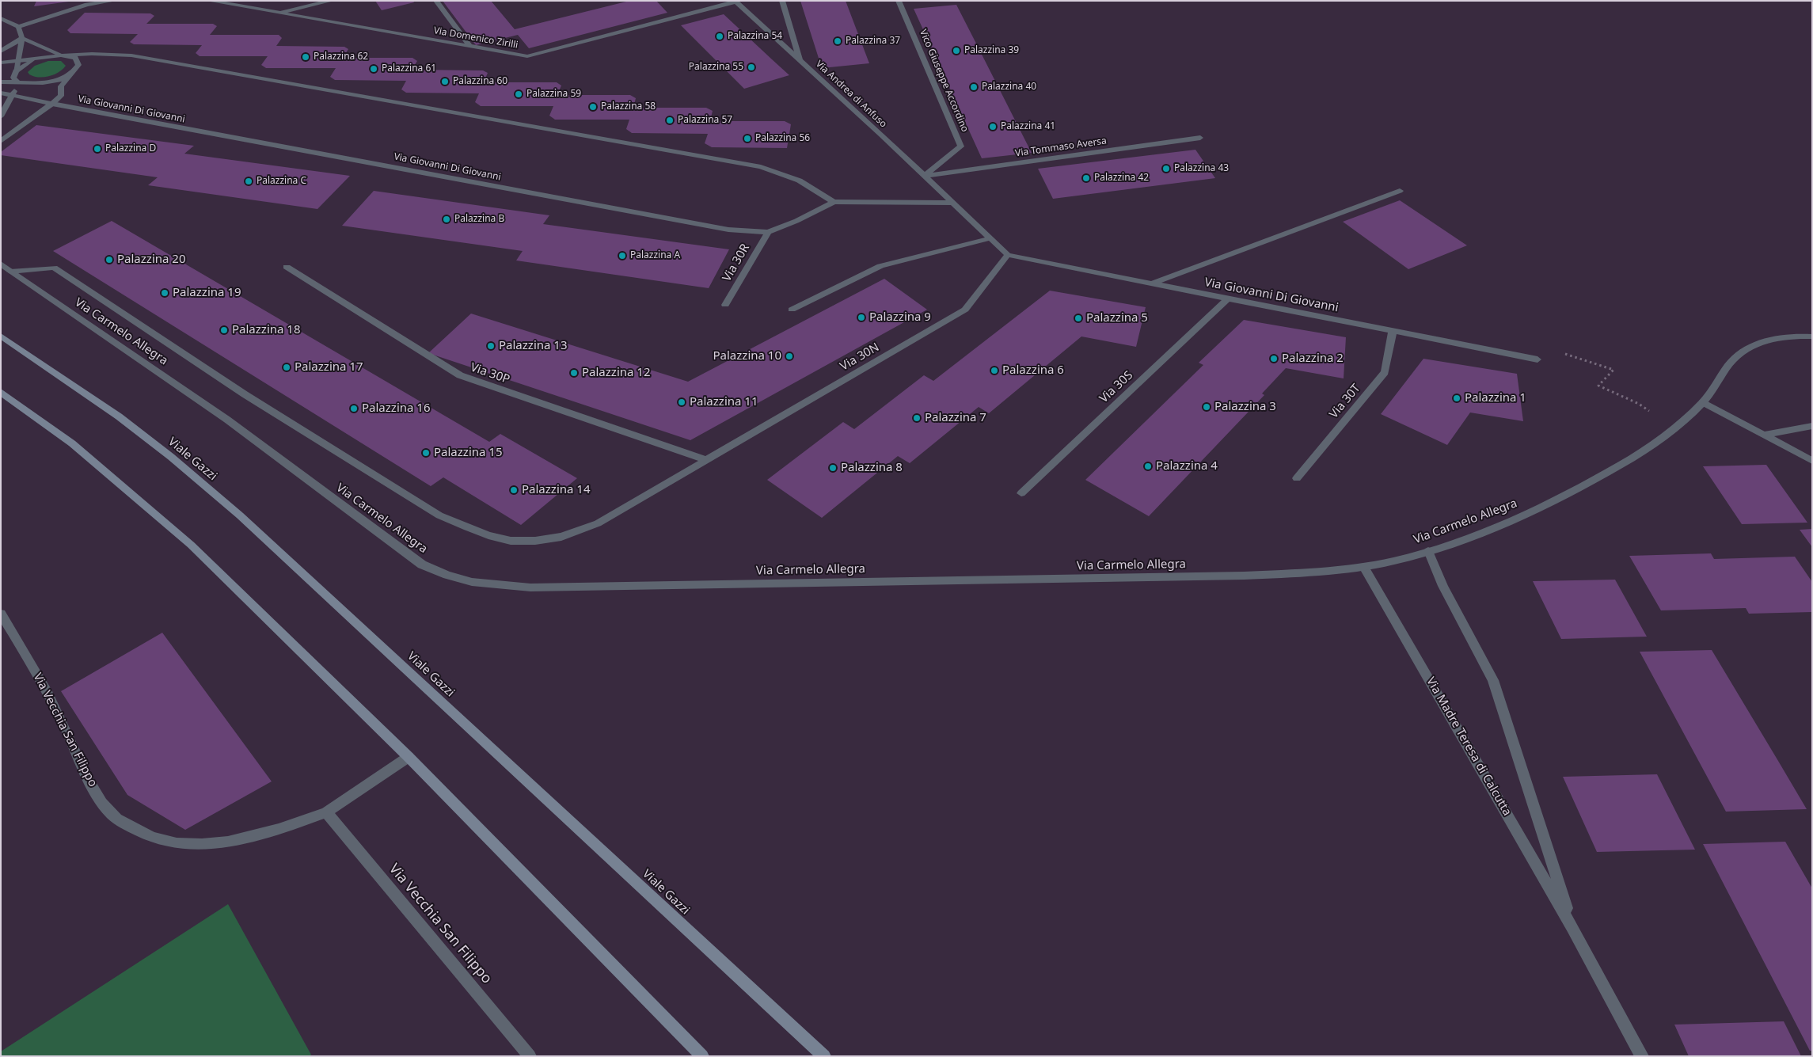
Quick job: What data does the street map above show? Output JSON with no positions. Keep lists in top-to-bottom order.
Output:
{
  "streets": {
    "main road": ["Viale Gazzi"],
    "street": [
      "Via Domenico Zirilli",
      "Vico Giuseppe Accordino",
      "Via Andrea di Anfuso",
      "Via Giovanni Di Giovanni",
      "Via Tommaso Aversa",
      "Via 30R",
      "Via Carmelo Allegra",
      "Via 30N",
      "Via 30P",
      "Via 30S",
      "Via 30T",
      "Via Vecchia San Filippo",
      "Via Madre Teresa di Calcutta"
    ]
  },
  "crossings": [
    ["Via Domenico Zirilli", "Via Andrea di Anfuso"],
    ["Vico Giuseppe Accordino", "Via Andrea di Anfuso"],
    ["Vico Giuseppe Accordino", "Via Tommaso Aversa"],
    ["Via Andrea di Anfuso", "Via Giovanni Di Giovanni"],
    ["Via Andrea di Anfuso", "Via Tommaso Aversa"],
    ["Via Giovanni Di Giovanni", "Via 30R"],
    ["Via Giovanni Di Giovanni", "Via 30N"],
    ["Via Giovanni Di Giovanni", "Via 30S"],
    ["Via Giovanni Di Giovanni", "Via 30T"],
    ["Via Carmelo Allegra", "Via 30N"],
    ["Via Carmelo Allegra", "Via 30P"],
    ["Via Carmelo Allegra", "Via Madre Teresa di Calcutta"],
    ["Via 30N", "Via 30P"]
  ],
  "places": [
    "Palazzina 54",
    "Palazzina 37",
    "Palazzina 39",
    "Palazzina 62",
    "Palazzina 55",
    "Palazzina 61",
    "Palazzina 60",
    "Palazzina 40",
    "Palazzina 59",
    "Palazzina 58",
    "Palazzina 57",
    "Palazzina 41",
    "Palazzina 56",
    "Palazzina D",
    "Palazzina 43",
    "Palazzina 42",
    "Palazzina C",
    "Palazzina B",
    "Palazzina A",
    "Palazzina 20",
    "Palazzina 19",
    "Palazzina 9",
    "Palazzina 5",
    "Palazzina 18",
    "Palazzina 13",
    "Palazzina 10",
    "Palazzina 2",
    "Palazzina 17",
    "Palazzina 6",
    "Palazzina 12",
    "Palazzina 1",
    "Palazzina 11",
    "Palazzina 3",
    "Palazzina 16",
    "Palazzina 7",
    "Palazzina 15",
    "Palazzina 4",
    "Palazzina 8",
    "Palazzina 14"
  ]
}
